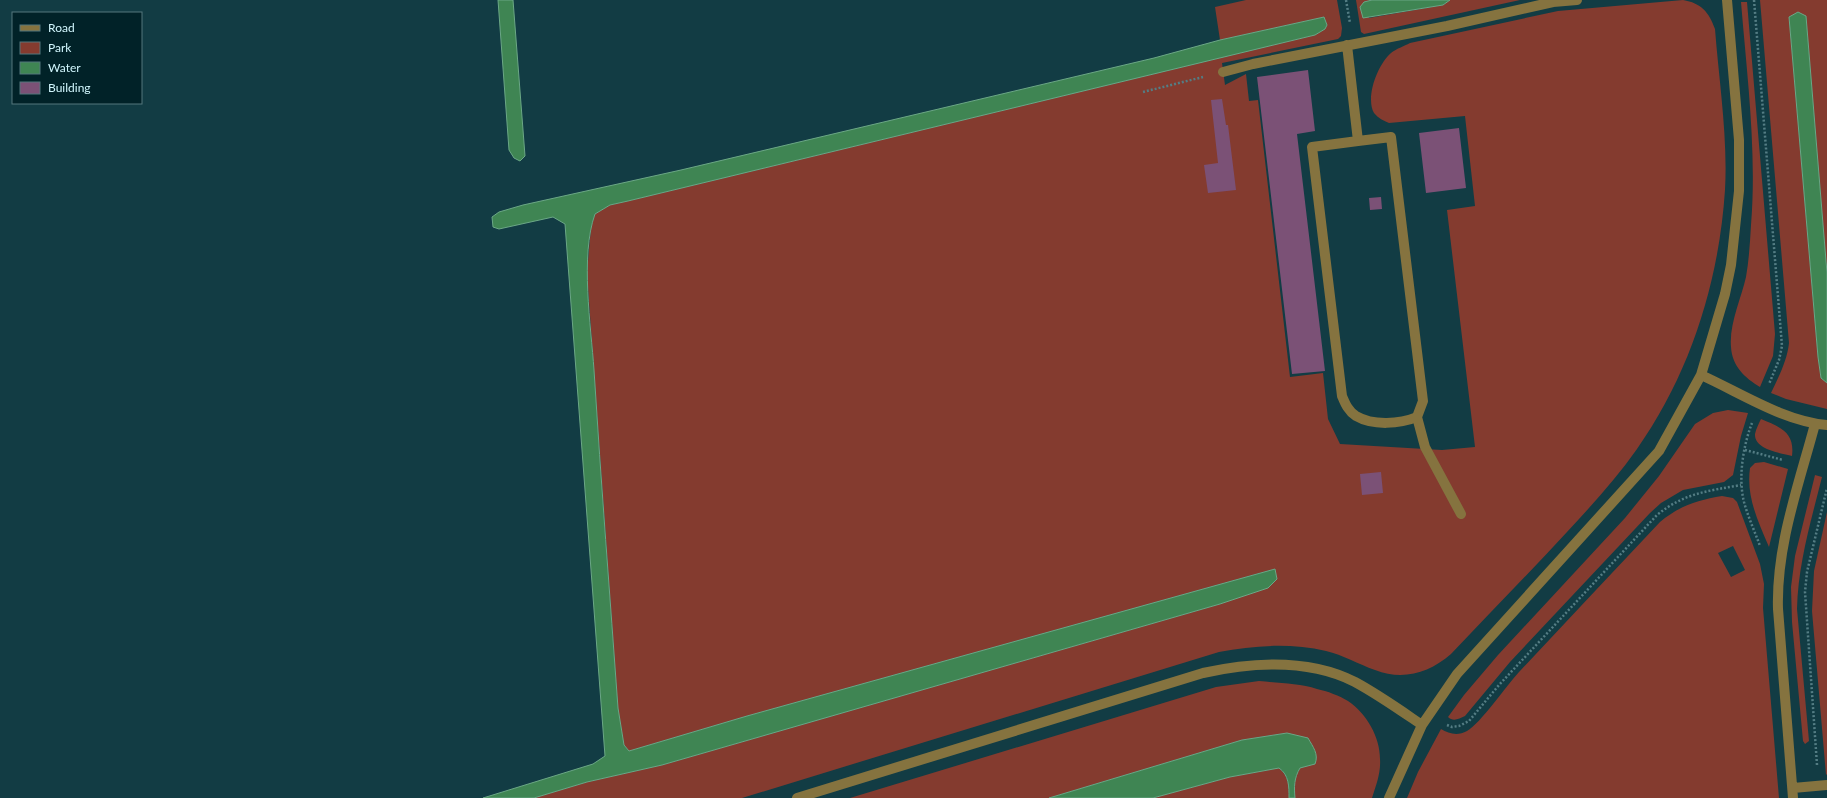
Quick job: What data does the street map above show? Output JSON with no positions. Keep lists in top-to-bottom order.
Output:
{
  "legend": [
    "Road",
    "Park",
    "Water",
    "Building"
  ]
}
